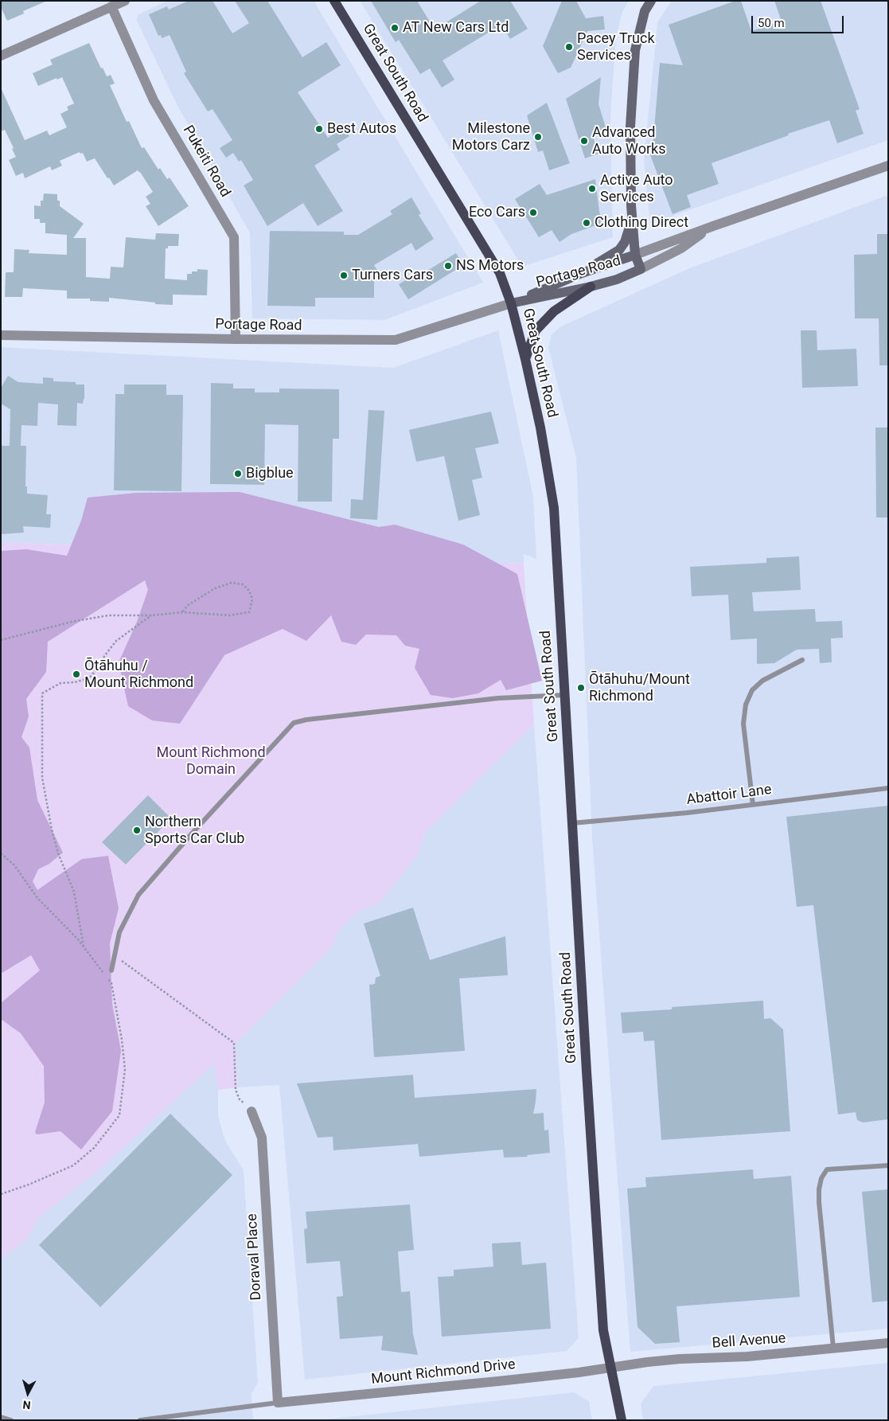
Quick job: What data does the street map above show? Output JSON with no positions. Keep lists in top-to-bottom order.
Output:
{
  "streets": {
    "main road": ["Great South Road", "Portage Road"],
    "street": [
      "Pukeiti Road",
      "Doraval Place",
      "Bell Avenue",
      "Mount Richmond Drive"
    ],
    "lane": ["Abattoir Lane"]
  },
  "crossings": [
    ["Great South Road", "Portage Road"],
    ["Great South Road", "Abattoir Lane"],
    ["Great South Road", "Bell Avenue"],
    ["Great South Road", "Mount Richmond Drive"],
    ["Pukeiti Road", "Portage Road"],
    ["Doraval Place", "Mount Richmond Drive"],
    ["Bell Avenue", "Mount Richmond Drive"]
  ],
  "parks": ["Mount Richmond Domain"],
  "places": [
    "AT New Cars Ltd",
    "Pacey Truck Services",
    "Best Autos",
    "Milestone Motors Carz",
    "Advanced Auto Works",
    "Active Auto Services",
    "Eco Cars",
    "Clothing Direct",
    "NS Motors",
    "Turners Cars",
    "Bigblue",
    "Ōtāhuhu / Mount Richmond",
    "Ōtāhuhu/Mount Richmond",
    "Northern Sports Car Club"
  ],
  "scale_bar": "50 m",
  "north": "bottom"
}
